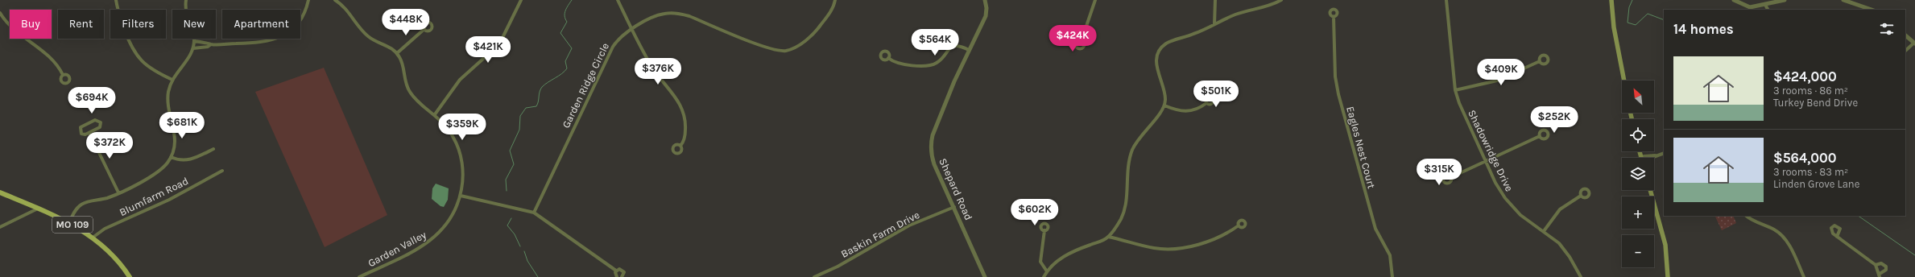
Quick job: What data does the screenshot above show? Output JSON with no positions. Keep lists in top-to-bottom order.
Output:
{
  "streets": {
    "main road": ["MO 109"],
    "street": [
      "Garden Ridge Circle",
      "Eagles Nest Court",
      "Shadowridge Drive",
      "Shepard Road",
      "Blumfarm Road",
      "Baskin Farm Drive",
      "Garden Valley"
    ]
  },
  "crossings": [
    ["Shepard Road", "Baskin Farm Drive"],
    ["Blumfarm Road", "MO 109"]
  ],
  "north": "top left",
  "page": {
    "price": [
      "$448K",
      "$424K",
      "$564K",
      "$421K",
      "$376K",
      "$409K",
      "$501K",
      "$694K",
      "$252K",
      "$681K",
      "$359K",
      "$372K",
      "$315K",
      "$602K"
    ],
    "chip": [
      "Buy",
      "Rent",
      "Filters",
      "New",
      "Apartment"
    ],
    "heading": "14 homes",
    "list": [
      {
        "name": "$424,000",
        "note": "3 rooms · 86 m² · Turkey Bend Drive"
      },
      {
        "name": "$564,000",
        "note": "3 rooms · 83 m² · Linden Grove Lane"
      }
    ],
    "map_buttons": ["+", "−"]
  }
}
